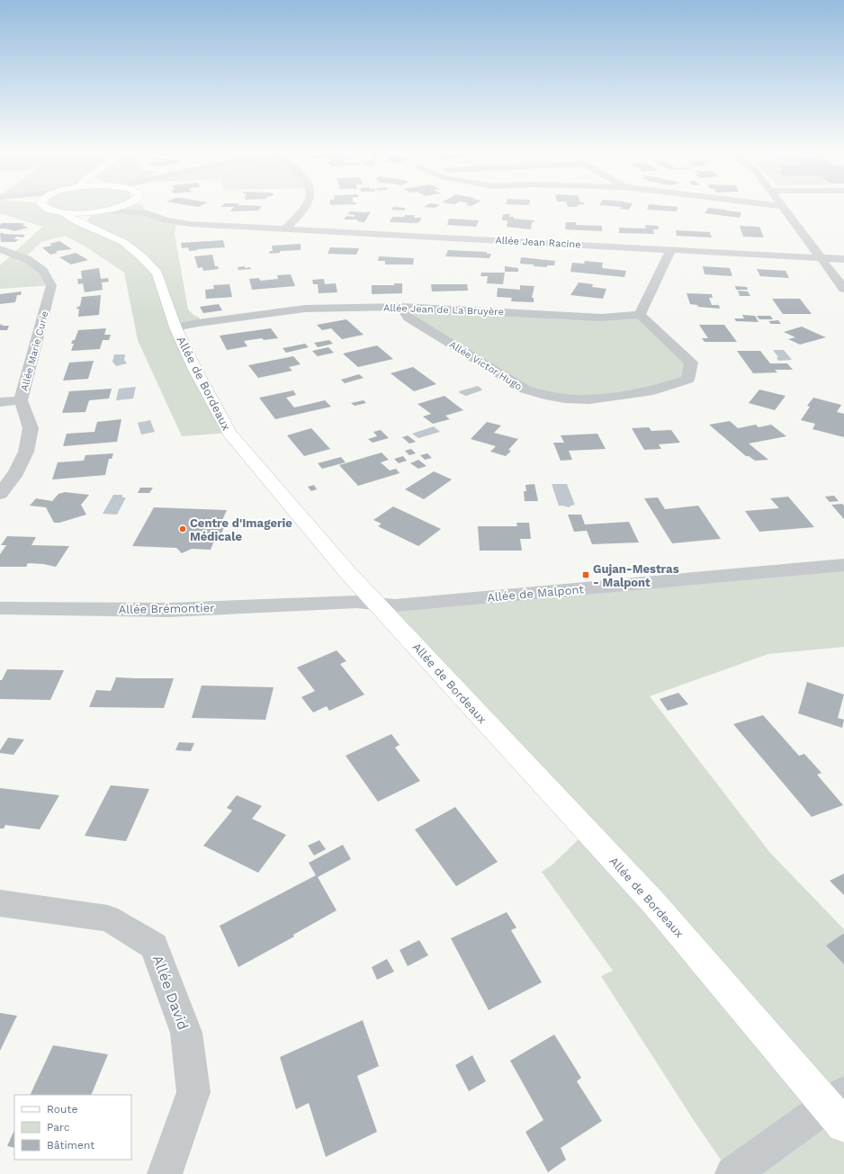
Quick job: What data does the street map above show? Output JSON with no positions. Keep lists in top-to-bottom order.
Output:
{
  "streets": {
    "main road": ["Allée de Bordeaux"],
    "street": [
      "Allée Jean Racine",
      "Allée Jean de La Bruyère",
      "Allée Marie Curie",
      "Allée Victor Hugo",
      "Allée de Malpont",
      "Allée Brémontier",
      "Allée David"
    ]
  },
  "crossings": [
    ["Allée Jean de La Bruyère", "Allée Victor Hugo"],
    ["Allée Jean de La Bruyère", "Allée de Bordeaux"],
    ["Allée de Bordeaux", "Allée de Malpont"],
    ["Allée de Malpont", "Allée Brémontier"]
  ],
  "places": {
    "other": ["Centre d'Imagerie Médicale"],
    "transit": ["Gujan-Mestras - Malpont"]
  },
  "legend": ["Route", "Parc", "Bâtiment"]
}
